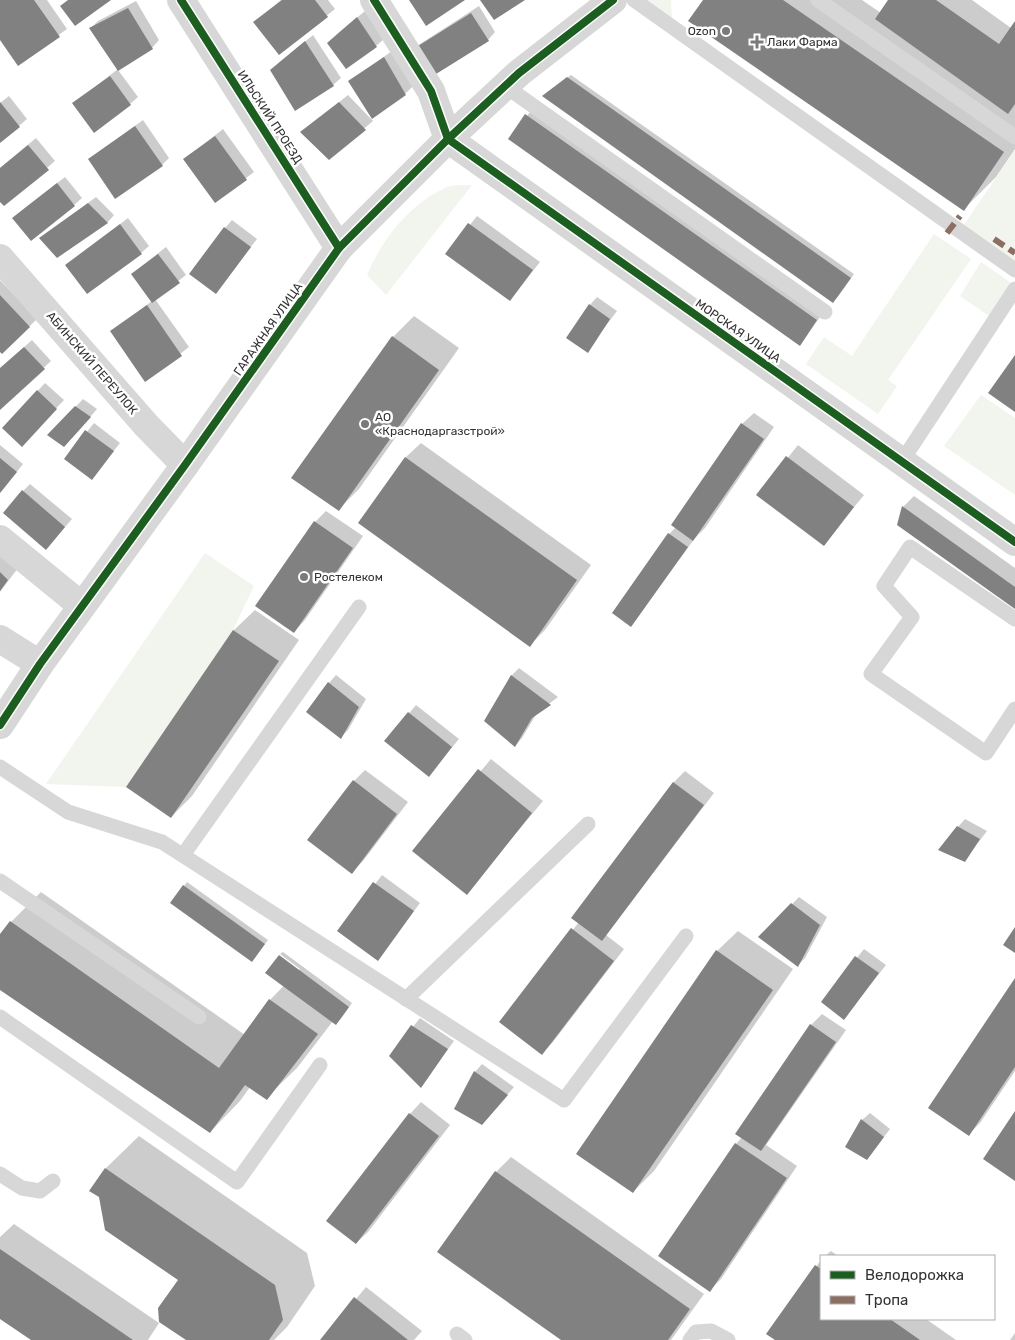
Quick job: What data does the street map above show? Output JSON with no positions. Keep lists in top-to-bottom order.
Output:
{
  "streets": {
    "street": [
      "ИЛЬСКИЙ ПРОЕЗД",
      "ГАРАЖНАЯ УЛИЦА",
      "МОРСКАЯ УЛИЦА",
      "АБИНСКИЙ ПЕРЕУЛОК"
    ]
  },
  "crossings": [
    ["ИЛЬСКИЙ ПРОЕЗД", "ГАРАЖНАЯ УЛИЦА"],
    ["ГАРАЖНАЯ УЛИЦА", "МОРСКАЯ УЛИЦА"],
    ["ГАРАЖНАЯ УЛИЦА", "АБИНСКИЙ ПЕРЕУЛОК"]
  ],
  "places": {
    "other": ["Ozon", "АО «Краснодаргазстрой»", "Ростелеком"],
    "health": ["Лаки Фарма"]
  },
  "legend": ["Велодорожка", "Тропа"]
}
